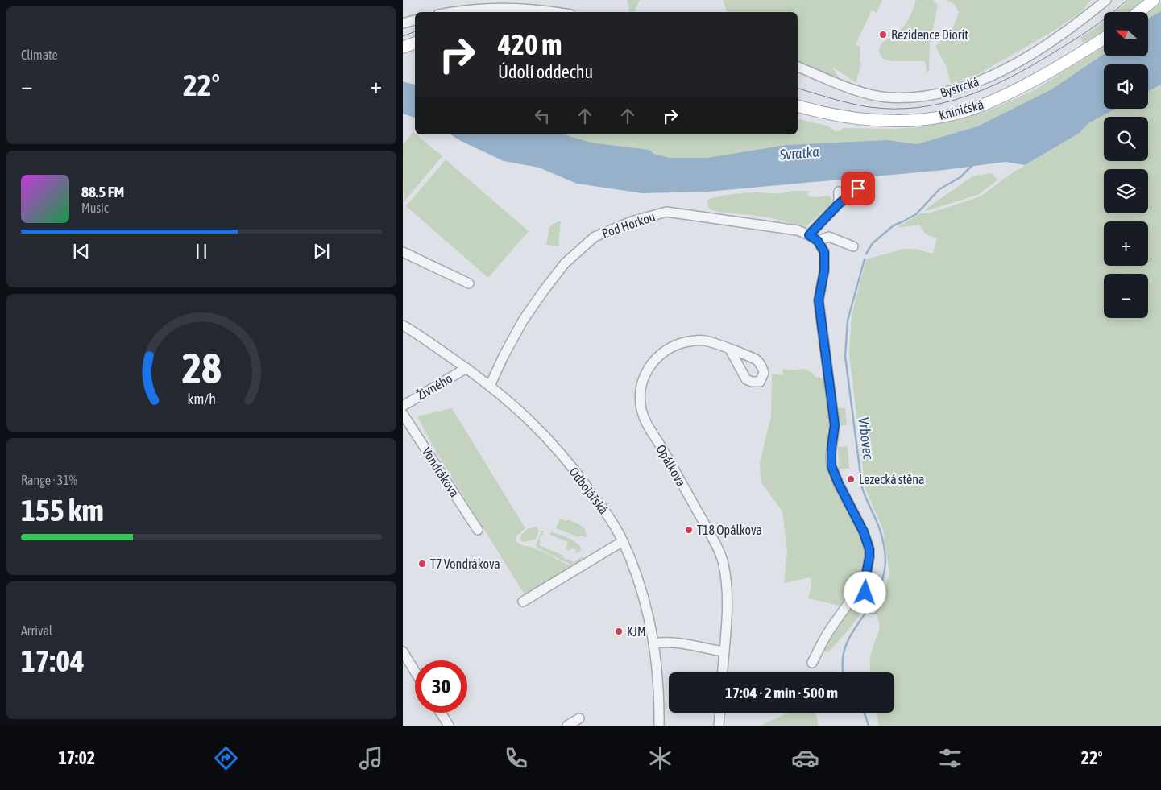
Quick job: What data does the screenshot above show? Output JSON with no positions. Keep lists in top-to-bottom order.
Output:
{
  "streets": {
    "main road": ["Kníničská"],
    "street": [
      "Bystrcká",
      "Pod Horkou",
      "Živného",
      "Opálkova",
      "Vondrákova",
      "Odbojářská"
    ]
  },
  "crossings": [
    ["Pod Horkou", "Odbojářská"],
    ["Živného", "Odbojářská"]
  ],
  "water": ["Svratka", "Vrbovec"],
  "places": [
    "Rezidence Diorit",
    "Lezecká stěna",
    "T18 Opálkova",
    "T7 Vondrákova",
    "KJM"
  ],
  "north": "left",
  "page": {
    "tile": [
      "Climate",
      ["Range · 31%", "155 km"],
      ["Arrival", "17:04"]
    ],
    "map_buttons": ["+", "−"],
    "turn": ["420 m", "Údolí oddechu"],
    "heat": ["−", "22°", "+"],
    "song": ["88.5 FM", "Music"],
    "limit": "30",
    "trip": "17:04 · 2 min · 500 m",
    "tabs": ["17:02", "22°"],
    "gauge": ["28", "km/h"]
  }
}
